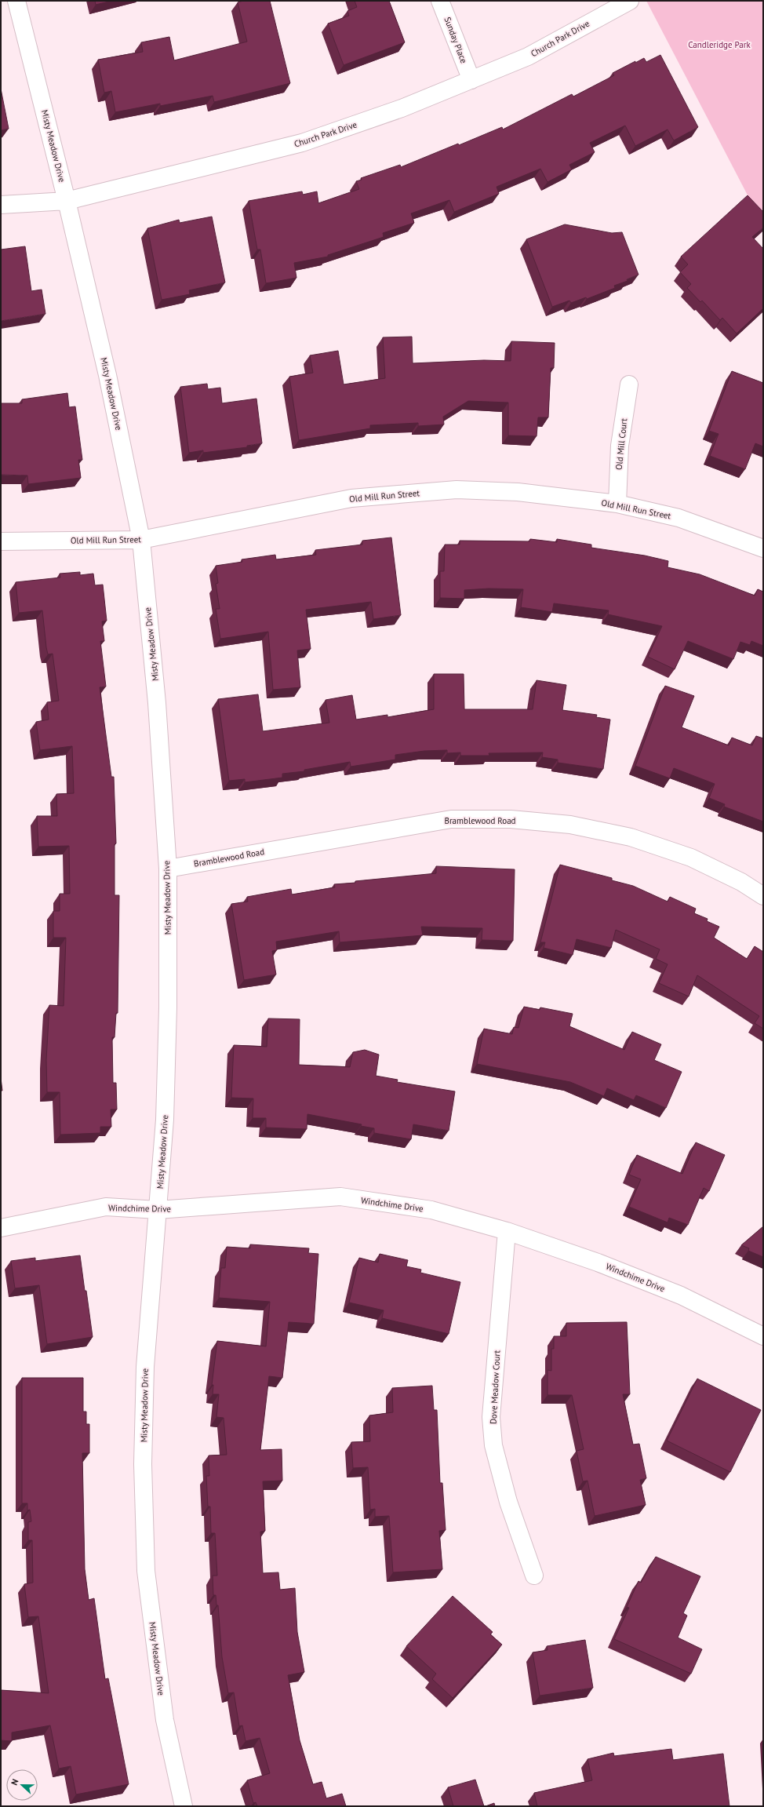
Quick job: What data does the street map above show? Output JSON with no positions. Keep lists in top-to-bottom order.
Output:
{
  "streets": {
    "street": [
      "Church Park Drive",
      "Sunday Place",
      "Misty Meadow Drive",
      "Old Mill Court",
      "Old Mill Run Street",
      "Bramblewood Road",
      "Windchime Drive",
      "Dove Meadow Court"
    ]
  },
  "crossings": [
    ["Church Park Drive", "Sunday Place"],
    ["Church Park Drive", "Misty Meadow Drive"],
    ["Misty Meadow Drive", "Old Mill Run Street"],
    ["Misty Meadow Drive", "Bramblewood Road"],
    ["Misty Meadow Drive", "Windchime Drive"],
    ["Old Mill Court", "Old Mill Run Street"],
    ["Windchime Drive", "Dove Meadow Court"]
  ],
  "parks": ["Candleridge Park"],
  "north": "left"
}
